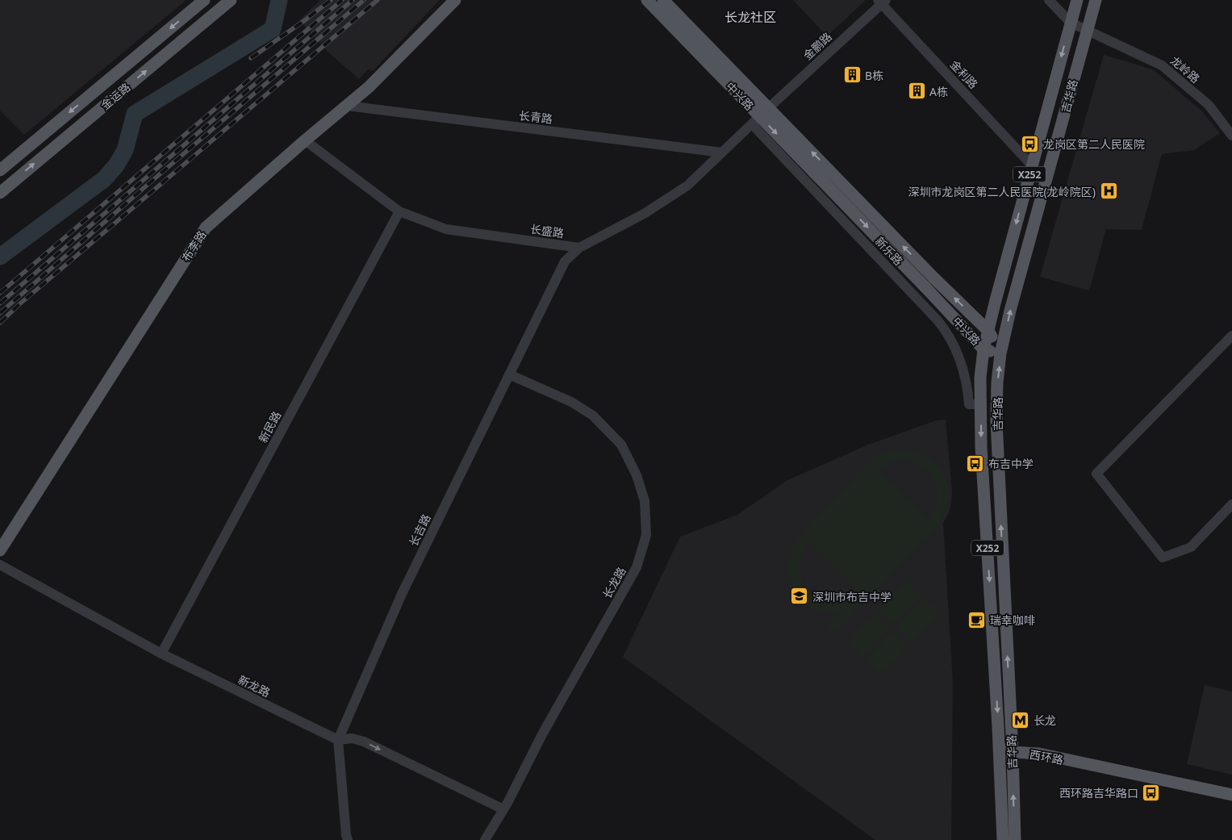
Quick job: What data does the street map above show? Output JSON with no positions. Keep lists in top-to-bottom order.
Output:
{
  "streets": {
    "main road": [
      "金运路",
      "中兴路",
      "吉华路",
      "X252",
      "布李路",
      "西环路"
    ],
    "street": [
      "金鹏路",
      "龙岭路",
      "金利路",
      "长青路",
      "长盛路",
      "新乐路",
      "新民路",
      "长吉路",
      "长龙路",
      "新龙路"
    ]
  },
  "crossings": [
    ["金鹏路", "金利路"],
    ["龙岭路", "吉华路"],
    ["金利路", "吉华路"],
    ["中兴路", "吉华路"],
    ["吉华路", "新乐路"],
    ["吉华路", "西环路"],
    ["长青路", "布李路"],
    ["长盛路", "布李路"],
    ["长盛路", "新民路"],
    ["长盛路", "长吉路"],
    ["新民路", "新龙路"],
    ["长吉路", "长龙路"],
    ["长吉路", "新龙路"],
    ["长龙路", "新龙路"]
  ],
  "districts": ["长龙社区"],
  "places": {
    "building": ["B栋", "A栋"],
    "bus stop": ["龙岗区第二人民医院", "布吉中学", "西环路吉华路口"],
    "hospital": ["深圳市龙岗区第二人民医院(龙岭院区)"],
    "school or university": ["深圳市布吉中学"],
    "cafe": ["瑞幸咖啡"],
    "metro station": ["长龙"]
  }
}
